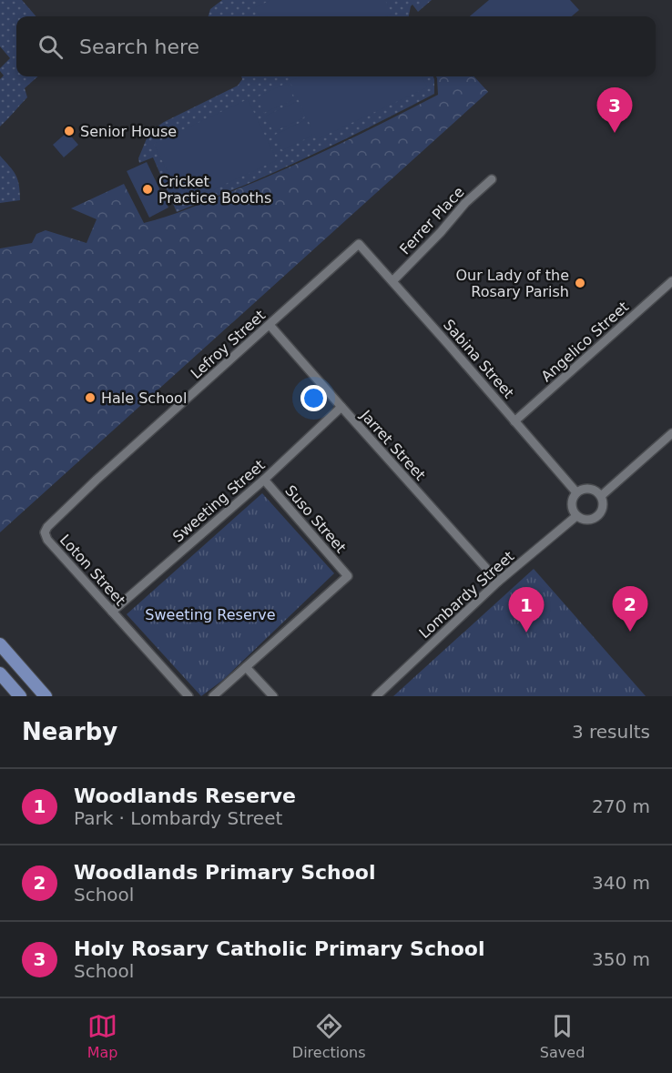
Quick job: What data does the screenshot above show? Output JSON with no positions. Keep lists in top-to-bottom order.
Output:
{
  "streets": {
    "street": [
      "Ferrer Place",
      "Angelico Street",
      "Lefroy Street",
      "Sabina Street",
      "Jarret Street",
      "Sweeting Street",
      "Suso Street",
      "Loton Street",
      "Lombardy Street"
    ]
  },
  "crossings": [
    ["Ferrer Place", "Sabina Street"],
    ["Angelico Street", "Sabina Street"],
    ["Lefroy Street", "Sabina Street"],
    ["Lefroy Street", "Jarret Street"],
    ["Lefroy Street", "Loton Street"],
    ["Sabina Street", "Lombardy Street"],
    ["Jarret Street", "Sweeting Street"],
    ["Jarret Street", "Lombardy Street"],
    ["Sweeting Street", "Suso Street"],
    ["Sweeting Street", "Loton Street"]
  ],
  "parks": ["Sweeting Reserve"],
  "places": [
    "Senior House",
    "Cricket Practice Booths",
    "Our Lady of the Rosary Parish",
    "Hale School"
  ],
  "page": {
    "search": "Search here",
    "pins": ["3", "2", "1"],
    "heading": ["Nearby", "3 results"],
    "list": [
      {
        "mark": "1",
        "name": "Woodlands Reserve",
        "note": "Park · Lombardy Street",
        "value": "270 m"
      },
      {
        "mark": "2",
        "name": "Woodlands Primary School",
        "note": "School",
        "value": "340 m"
      },
      {
        "mark": "3",
        "name": "Holy Rosary Catholic Primary School",
        "note": "School",
        "value": "350 m"
      }
    ],
    "nav": ["Map", "Directions", "Saved"]
  }
}
